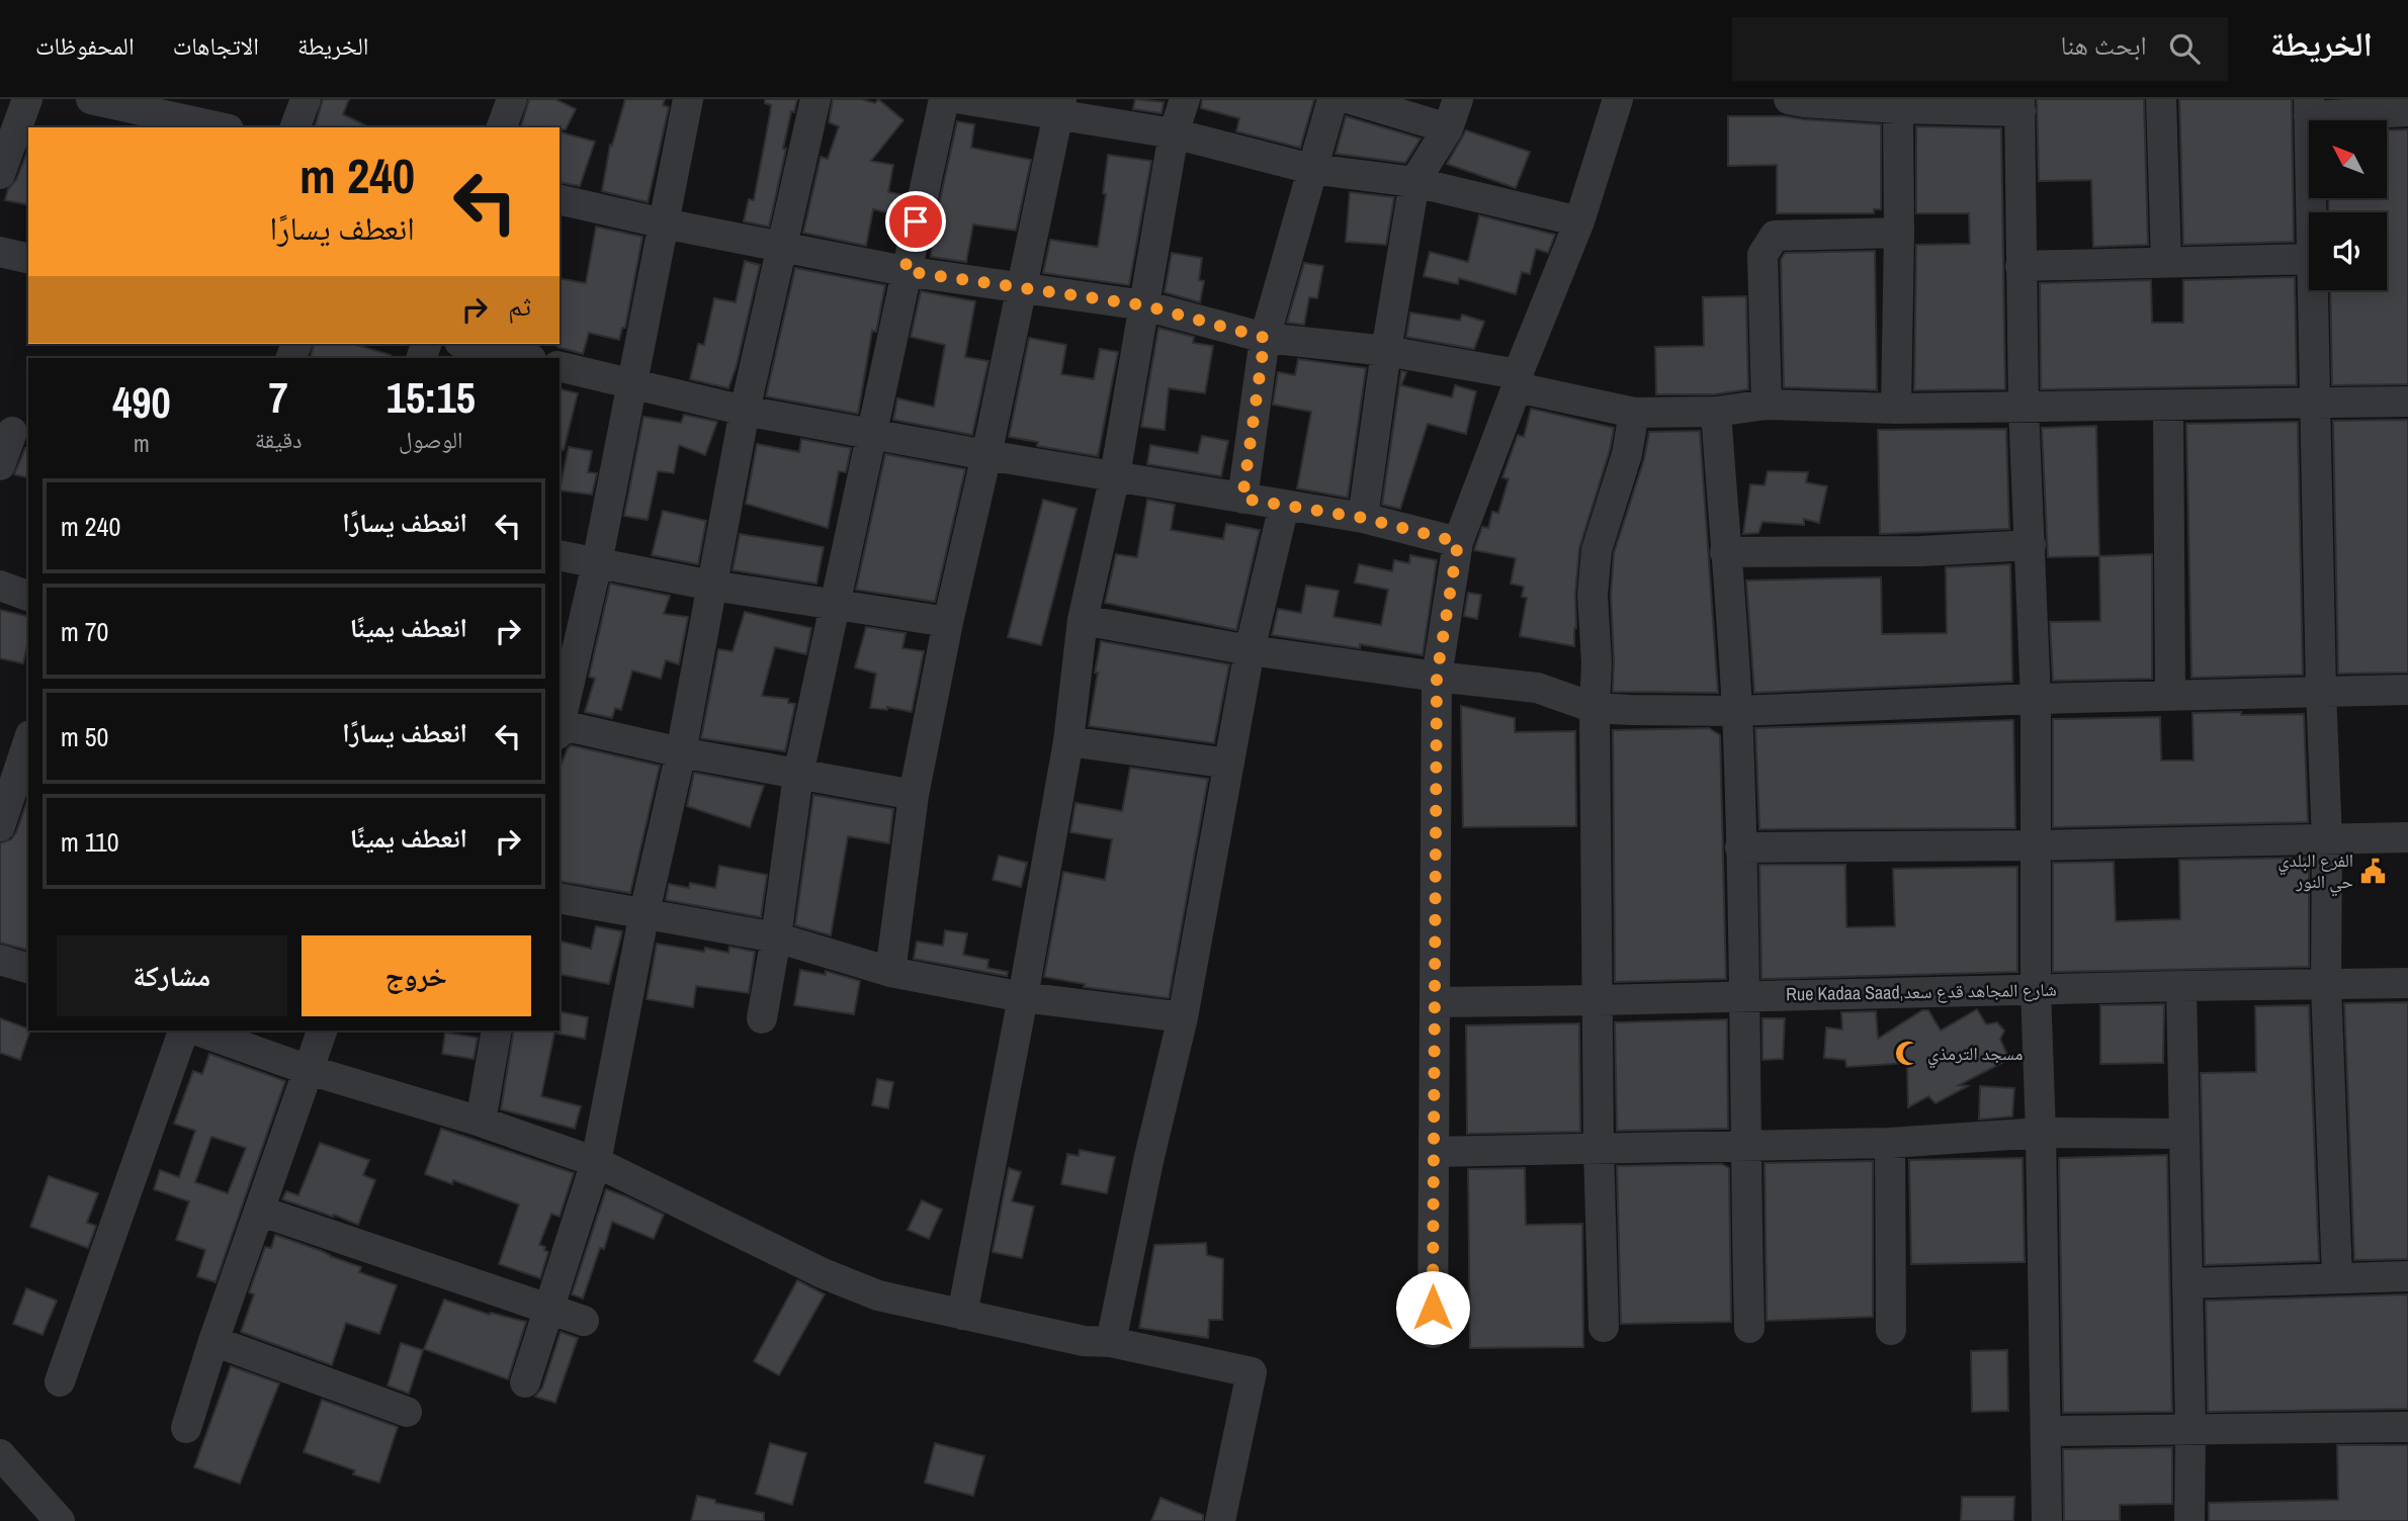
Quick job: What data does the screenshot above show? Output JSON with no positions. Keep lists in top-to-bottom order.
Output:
{
  "streets": {
    "street": ["Rue Kadaa Saad,شارع المجاهد قدع سعد"]
  },
  "places": {
    "public building": ["الفرع البلدي حي النور"],
    "mosque": ["مسجد الترمذي"]
  },
  "north": "top left",
  "page": {
    "header": "الخريطة",
    "search": "ابحث هنا",
    "nav": ["الخريطة", "الاتجاهات", "المحفوظات"],
    "turn": ["240 m", "انعطف يسارًا"],
    "then": "ثم",
    "eta": [
      "15:15",
      "الوصول",
      "7",
      "دقيقة",
      "490",
      "m"
    ],
    "list": [
      {
        "name": "انعطف يسارًا",
        "value": "240 m"
      },
      {
        "name": "انعطف يمينًا",
        "value": "70 m"
      },
      {
        "name": "انعطف يسارًا",
        "value": "50 m"
      },
      {
        "name": "انعطف يمينًا",
        "value": "110 m"
      }
    ],
    "buttons": ["خروج", "مشاركة"]
  }
}
